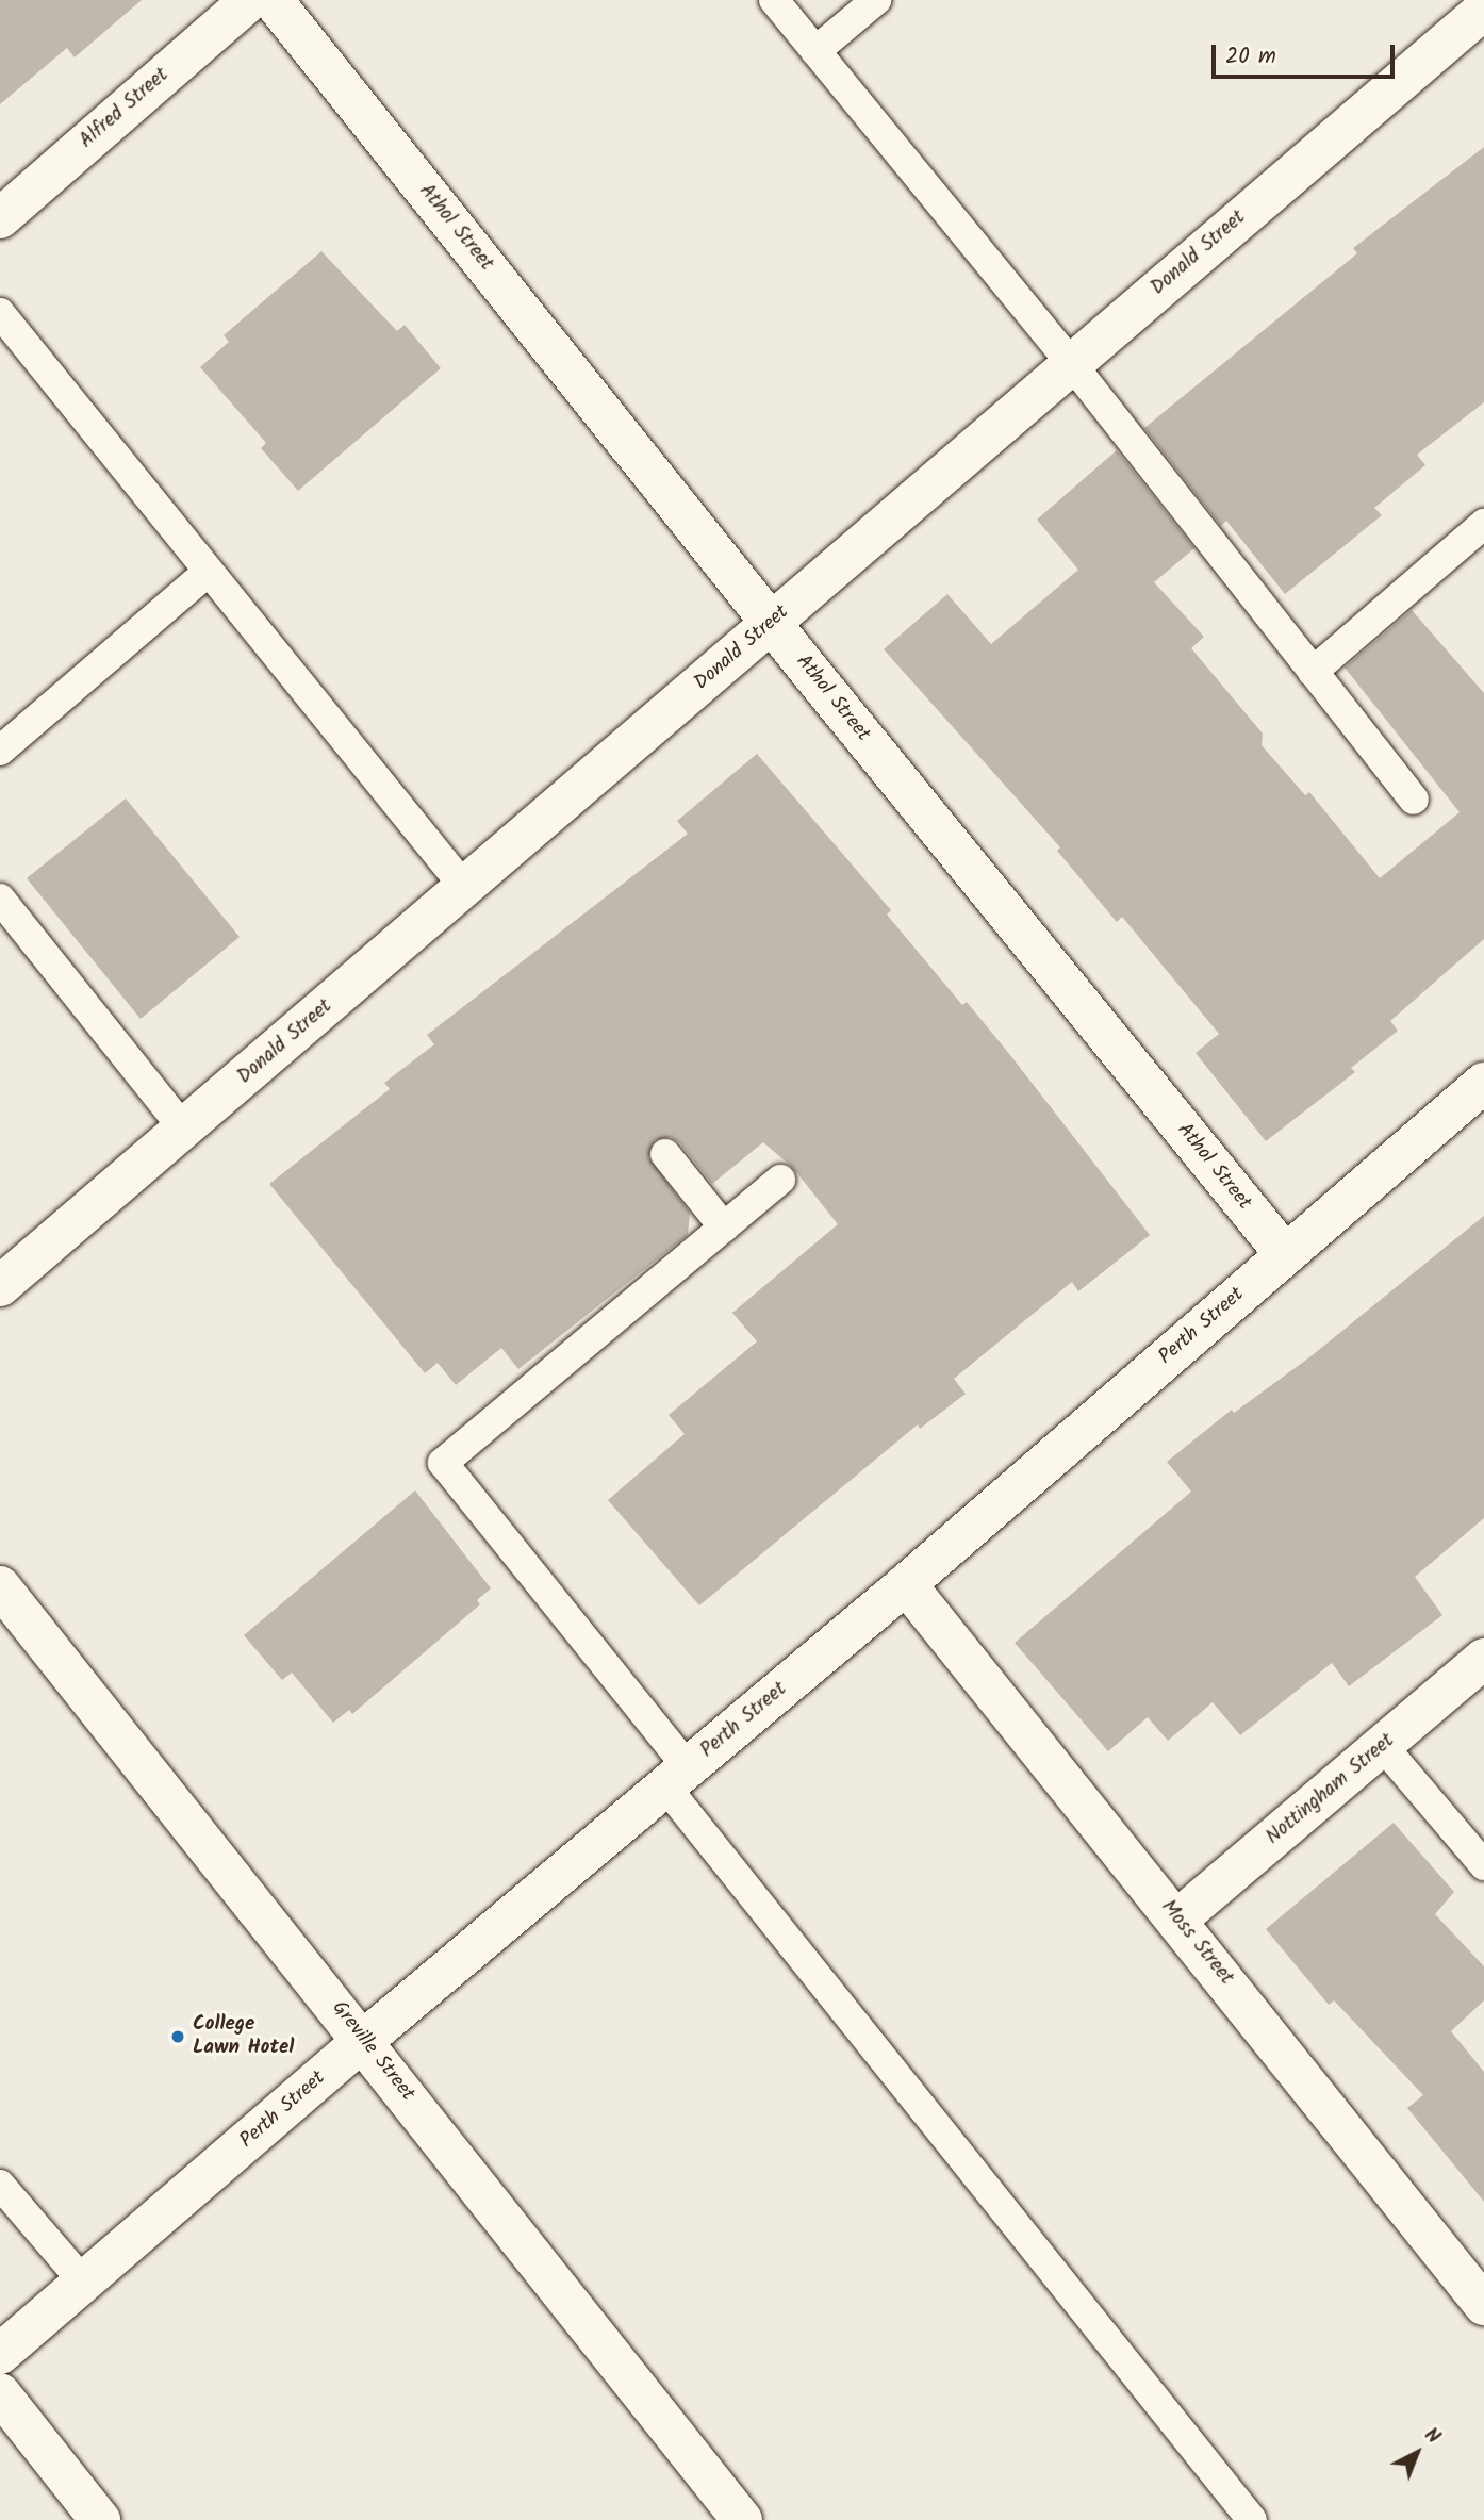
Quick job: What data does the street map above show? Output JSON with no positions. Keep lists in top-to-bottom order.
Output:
{
  "streets": {
    "street": [
      "Alfred Street",
      "Athol Street",
      "Donald Street",
      "Perth Street",
      "Nottingham Street",
      "Moss Street",
      "Greville Street"
    ]
  },
  "crossings": [
    ["Athol Street", "Donald Street"],
    ["Athol Street", "Perth Street"],
    ["Perth Street", "Moss Street"],
    ["Perth Street", "Greville Street"],
    ["Nottingham Street", "Moss Street"]
  ],
  "places": ["College Lawn Hotel"],
  "scale_bar": "20 m",
  "north": "top right"
}
